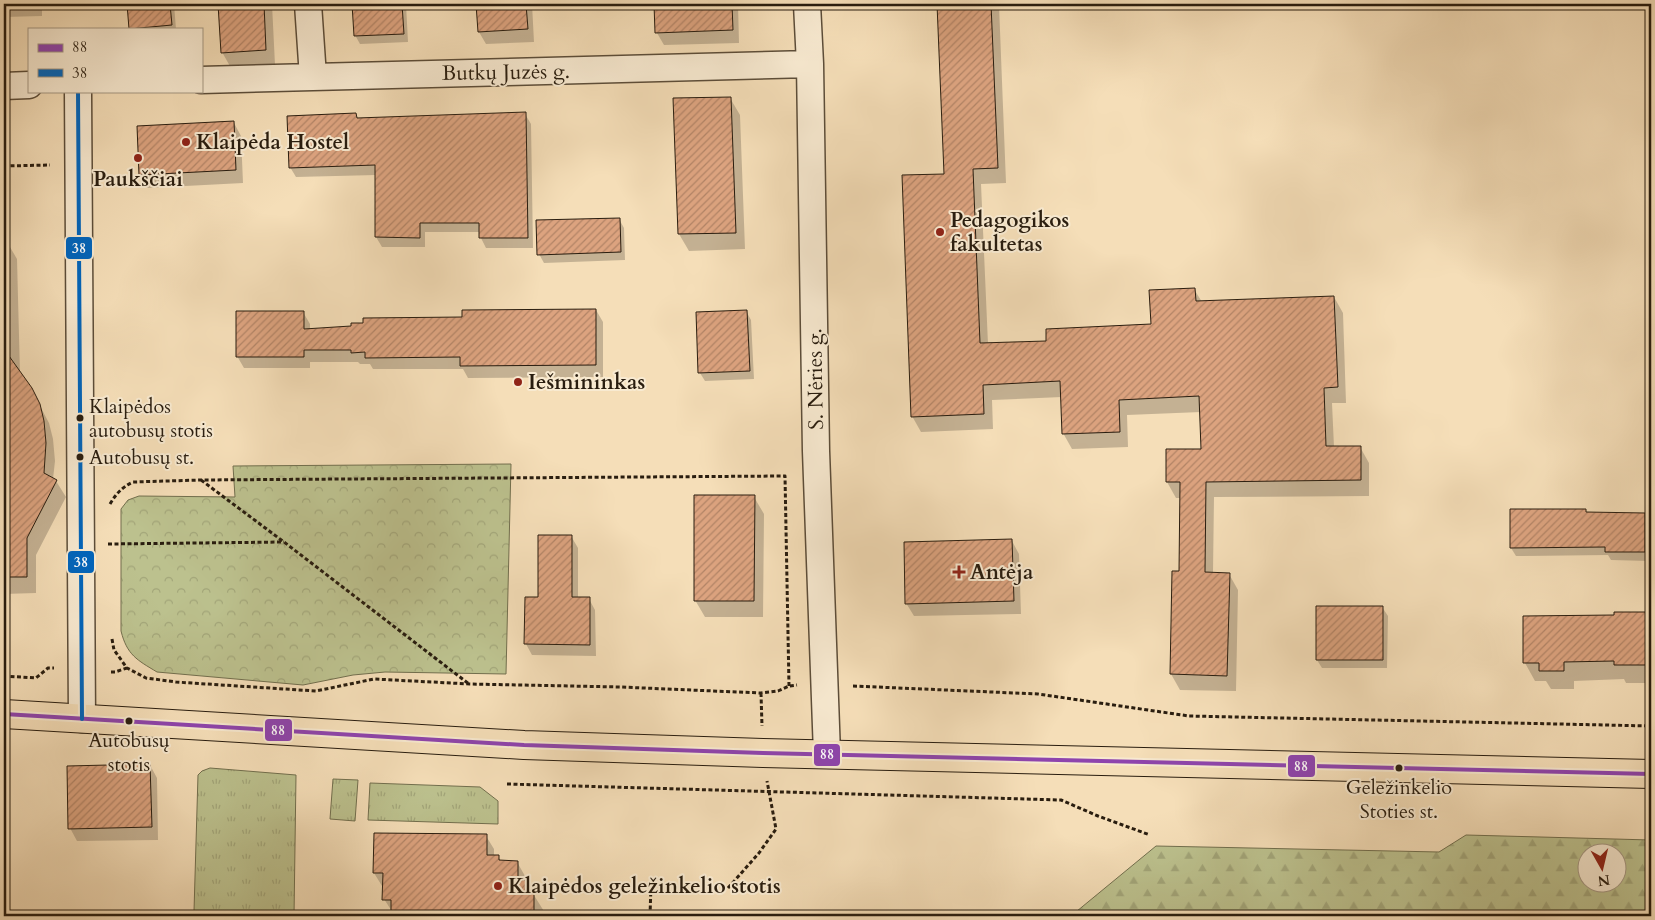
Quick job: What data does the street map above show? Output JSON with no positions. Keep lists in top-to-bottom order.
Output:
{
  "streets": {
    "street": ["Butkų Juzės g.", "S. Nėries g."]
  },
  "crossings": [
    ["Butkų Juzės g.", "S. Nėries g."]
  ],
  "places": {
    "other": [
      "Klaipėda Hostel",
      "Paukščiai",
      "Pedagogikos fakultetas",
      "Iešmininkas",
      "Klaipėdos autobusų stotis",
      "Autobusų st.",
      "Autobusų stotis",
      "Geležinkelio Stoties st.",
      "Klaipėdos geležinkelio stotis"
    ],
    "health": ["Antėja"]
  },
  "lines": ["transit line 38", "transit line 88"],
  "legend": ["88", "38"],
  "north": "bottom"
}
